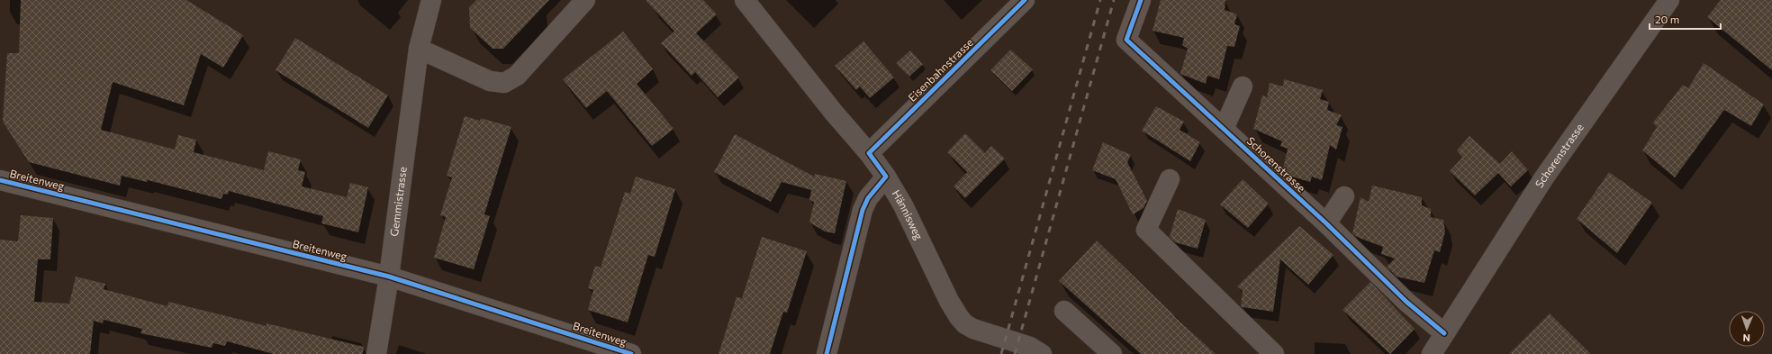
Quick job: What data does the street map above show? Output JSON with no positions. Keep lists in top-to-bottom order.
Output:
{
  "streets": {
    "street": [
      "Eisenbahnstrasse",
      "Schorenstrasse",
      "Breitenweg",
      "Gemmistrasse",
      "Hännisweg"
    ]
  },
  "crossings": [
    ["Eisenbahnstrasse", "Hännisweg"],
    ["Breitenweg", "Gemmistrasse"]
  ],
  "scale_bar": "20 m",
  "north": "bottom"
}
